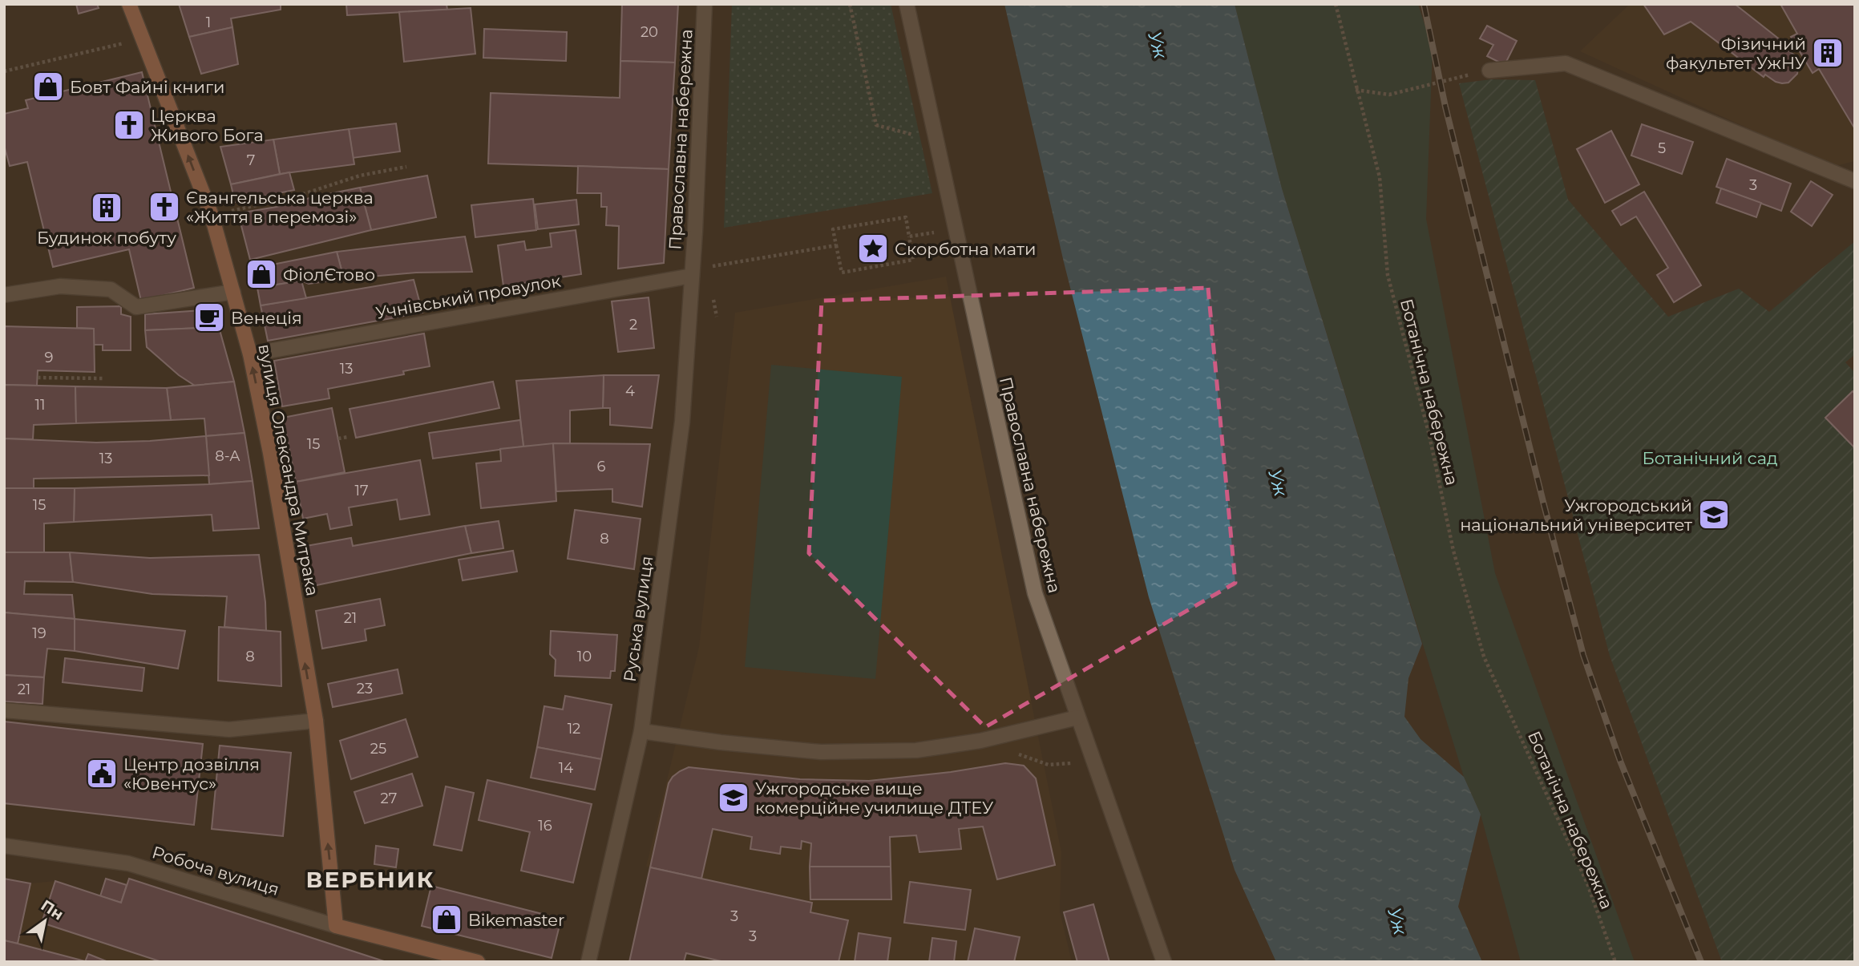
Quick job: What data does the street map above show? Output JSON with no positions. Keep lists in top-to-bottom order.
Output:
{
  "streets": {
    "main road": ["вулиця Олександра Митрака", "Робоча вулиця"],
    "street": ["Православна набережна", "Учнівський провулок", "Руська вулиця"],
    "path": ["Ботанічна набережна"]
  },
  "crossings": [
    ["Православна набережна", "Учнівський провулок"],
    ["Православна набережна", "Руська вулиця"],
    ["Учнівський провулок", "вулиця Олександра Митрака"],
    ["Учнівський провулок", "Руська вулиця"],
    ["вулиця Олександра Митрака", "Робоча вулиця"]
  ],
  "one_way": ["вулиця Олександра Митрака"],
  "districts": ["ВЕРБНИК"],
  "water": ["Уж"],
  "parks": ["Ботанічний сад"],
  "places": {
    "building": ["Фізичний факультет УжНУ", "Будинок побуту"],
    "shop": ["Бовт Файнi книги", "ФіолЄтово", "Bikemaster"],
    "church": ["Церква Живого Бога", "Євангельська церква «Життя в перемозі»"],
    "place": ["Скорботна мати"],
    "cafe": ["Венеція"],
    "school or university": ["Ужгородський національний університет", "Ужгородське вище комерційне училище ДТЕУ"],
    "public building": ["Центр дозвілля «Ювентус»"]
  },
  "house_numbers": [
    "1",
    "20",
    "5",
    "7",
    "3",
    "2",
    "9",
    "13",
    "4",
    "11",
    "15",
    "8-А",
    "13",
    "6",
    "17",
    "15",
    "8",
    "21",
    "19",
    "8",
    "10",
    "23",
    "21",
    "12",
    "25",
    "14",
    "27",
    "16",
    "3",
    "3"
  ],
  "north": "top right"
}
